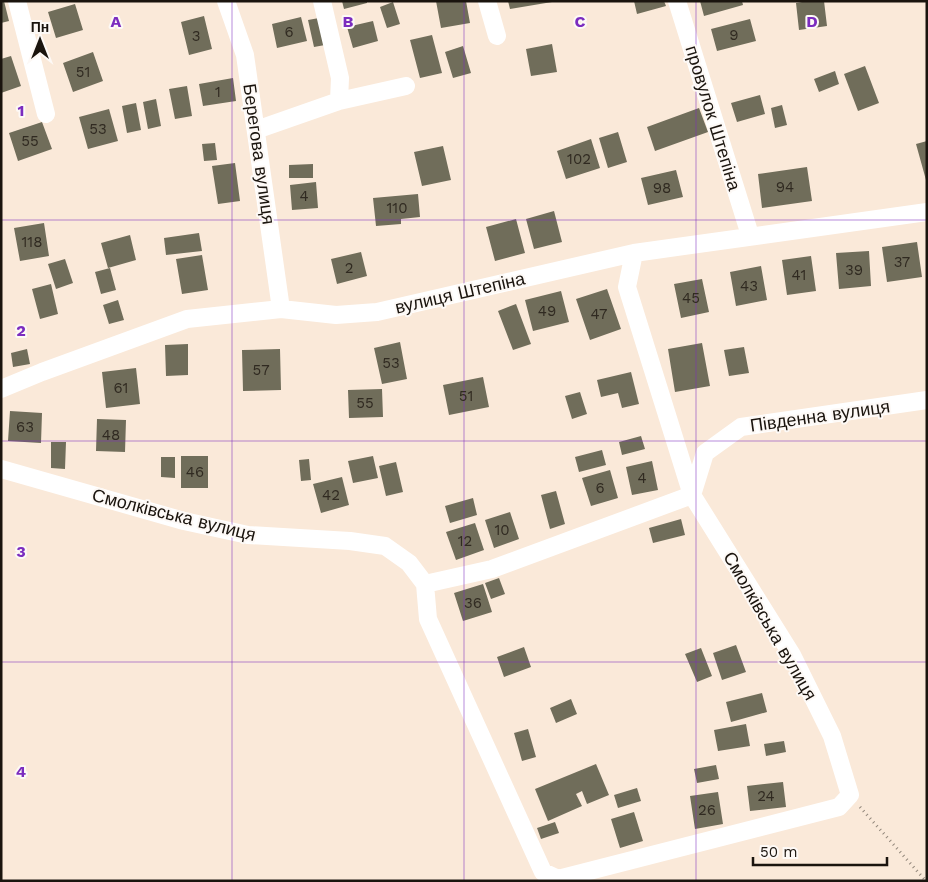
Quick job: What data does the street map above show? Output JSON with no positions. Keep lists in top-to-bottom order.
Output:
{
  "streets": {
    "street": [
      "провулок Штепіна",
      "Берегова вулиця",
      "вулиця Штепіна",
      "Південна вулиця",
      "Смолківська вулиця"
    ]
  },
  "crossings": [
    ["провулок Штепіна", "вулиця Штепіна"],
    ["Берегова вулиця", "вулиця Штепіна"],
    ["вулиця Штепіна", "Смолківська вулиця"],
    ["Південна вулиця", "Смолківська вулиця"]
  ],
  "house_numbers": [
    "6",
    "9",
    "3",
    "51",
    "1",
    "53",
    "55",
    "102",
    "94",
    "98",
    "4",
    "110",
    "118",
    "37",
    "2",
    "39",
    "41",
    "43",
    "45",
    "49",
    "47",
    "53",
    "57",
    "61",
    "51",
    "55",
    "63",
    "48",
    "46",
    "4",
    "6",
    "42",
    "10",
    "12",
    "36",
    "24",
    "26"
  ],
  "scale_bar": "50 m",
  "north": "top",
  "grid": {
    "columns": [
      "A",
      "B",
      "C",
      "D"
    ],
    "rows": [
      "1",
      "2",
      "3",
      "4"
    ]
  }
}
